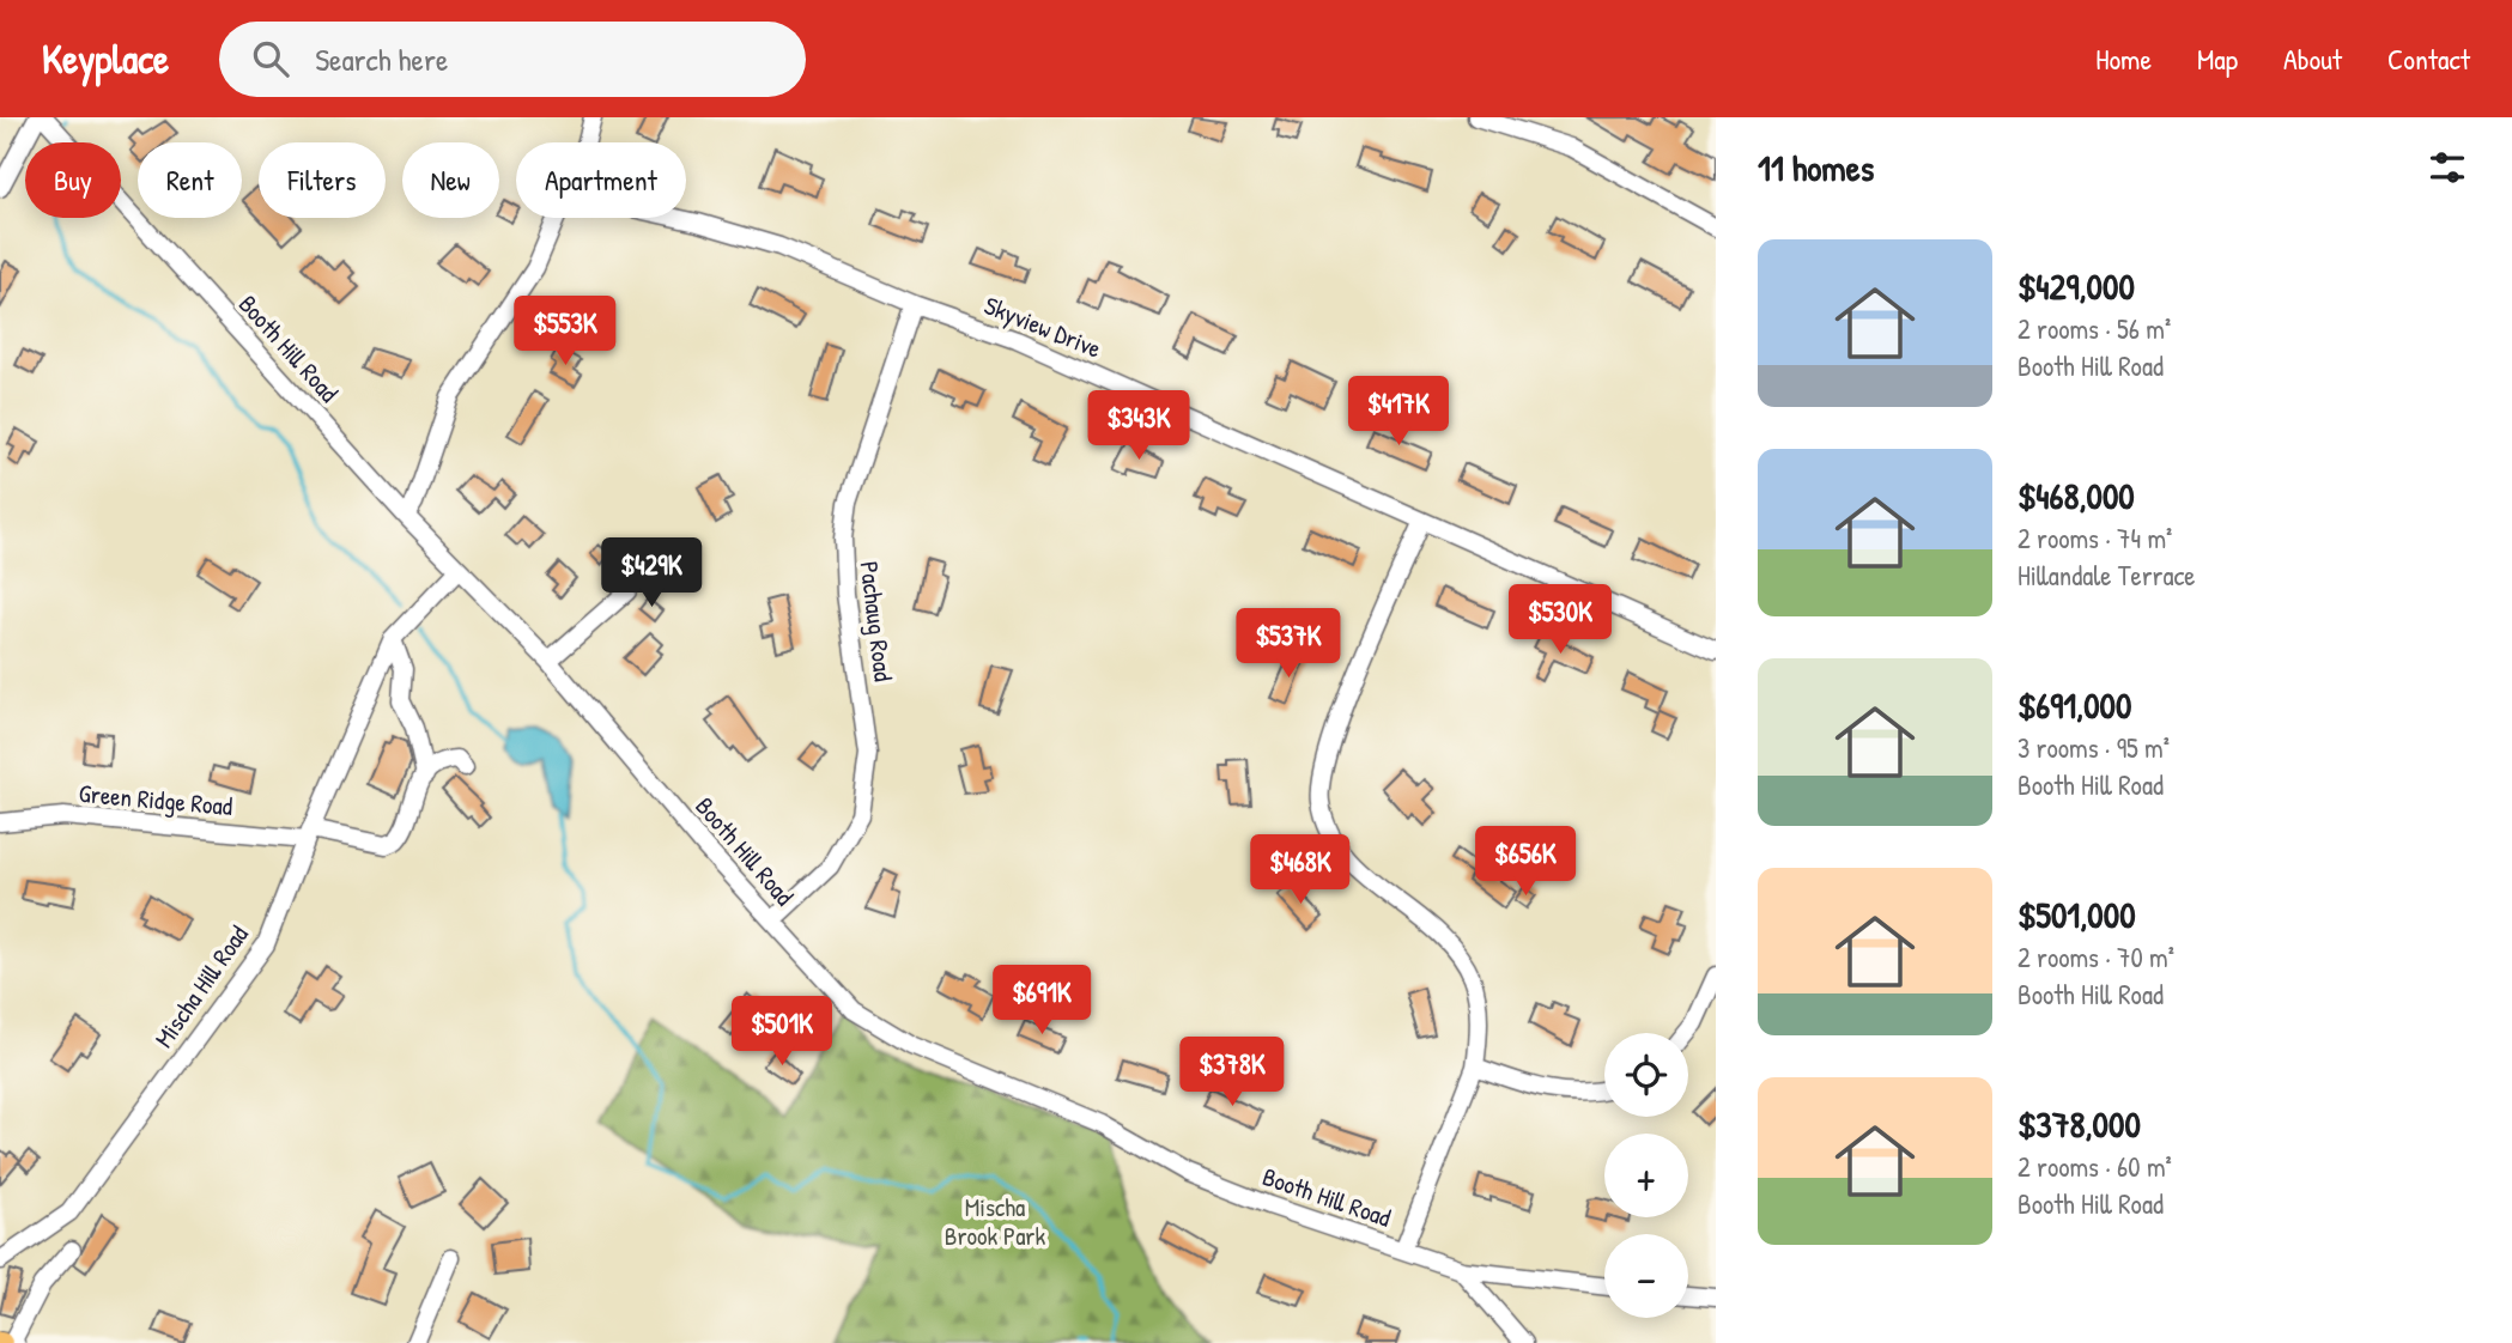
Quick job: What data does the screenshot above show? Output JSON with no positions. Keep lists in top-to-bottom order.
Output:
{
  "streets": {
    "street": [
      "Skyview Drive",
      "Booth Hill Road",
      "Pachaug Road",
      "Green Ridge Road",
      "Mischa Hill Road"
    ]
  },
  "crossings": [
    ["Skyview Drive", "Pachaug Road"],
    ["Booth Hill Road", "Pachaug Road"],
    ["Booth Hill Road", "Mischa Hill Road"],
    ["Green Ridge Road", "Mischa Hill Road"]
  ],
  "parks": ["Mischa Brook Park"],
  "page": {
    "header": "Keyplace",
    "search": "Search here",
    "nav": [
      "Home",
      "Map",
      "About",
      "Contact"
    ],
    "heading": "11 homes",
    "chip": [
      "Buy",
      "Rent",
      "Filters",
      "New",
      "Apartment"
    ],
    "list": [
      {
        "name": "$429,000",
        "note": "2 rooms · 56 m² · Booth Hill Road"
      },
      {
        "name": "$468,000",
        "note": "2 rooms · 74 m² · Hillandale Terrace"
      },
      {
        "name": "$691,000",
        "note": "3 rooms · 95 m² · Booth Hill Road"
      },
      {
        "name": "$501,000",
        "note": "2 rooms · 70 m² · Booth Hill Road"
      },
      {
        "name": "$378,000",
        "note": "2 rooms · 60 m² · Booth Hill Road"
      }
    ],
    "price": [
      "$553K",
      "$417K",
      "$343K",
      "$429K",
      "$530K",
      "$537K",
      "$656K",
      "$468K",
      "$691K",
      "$501K",
      "$378K"
    ],
    "map_buttons": ["+", "−"]
  }
}
